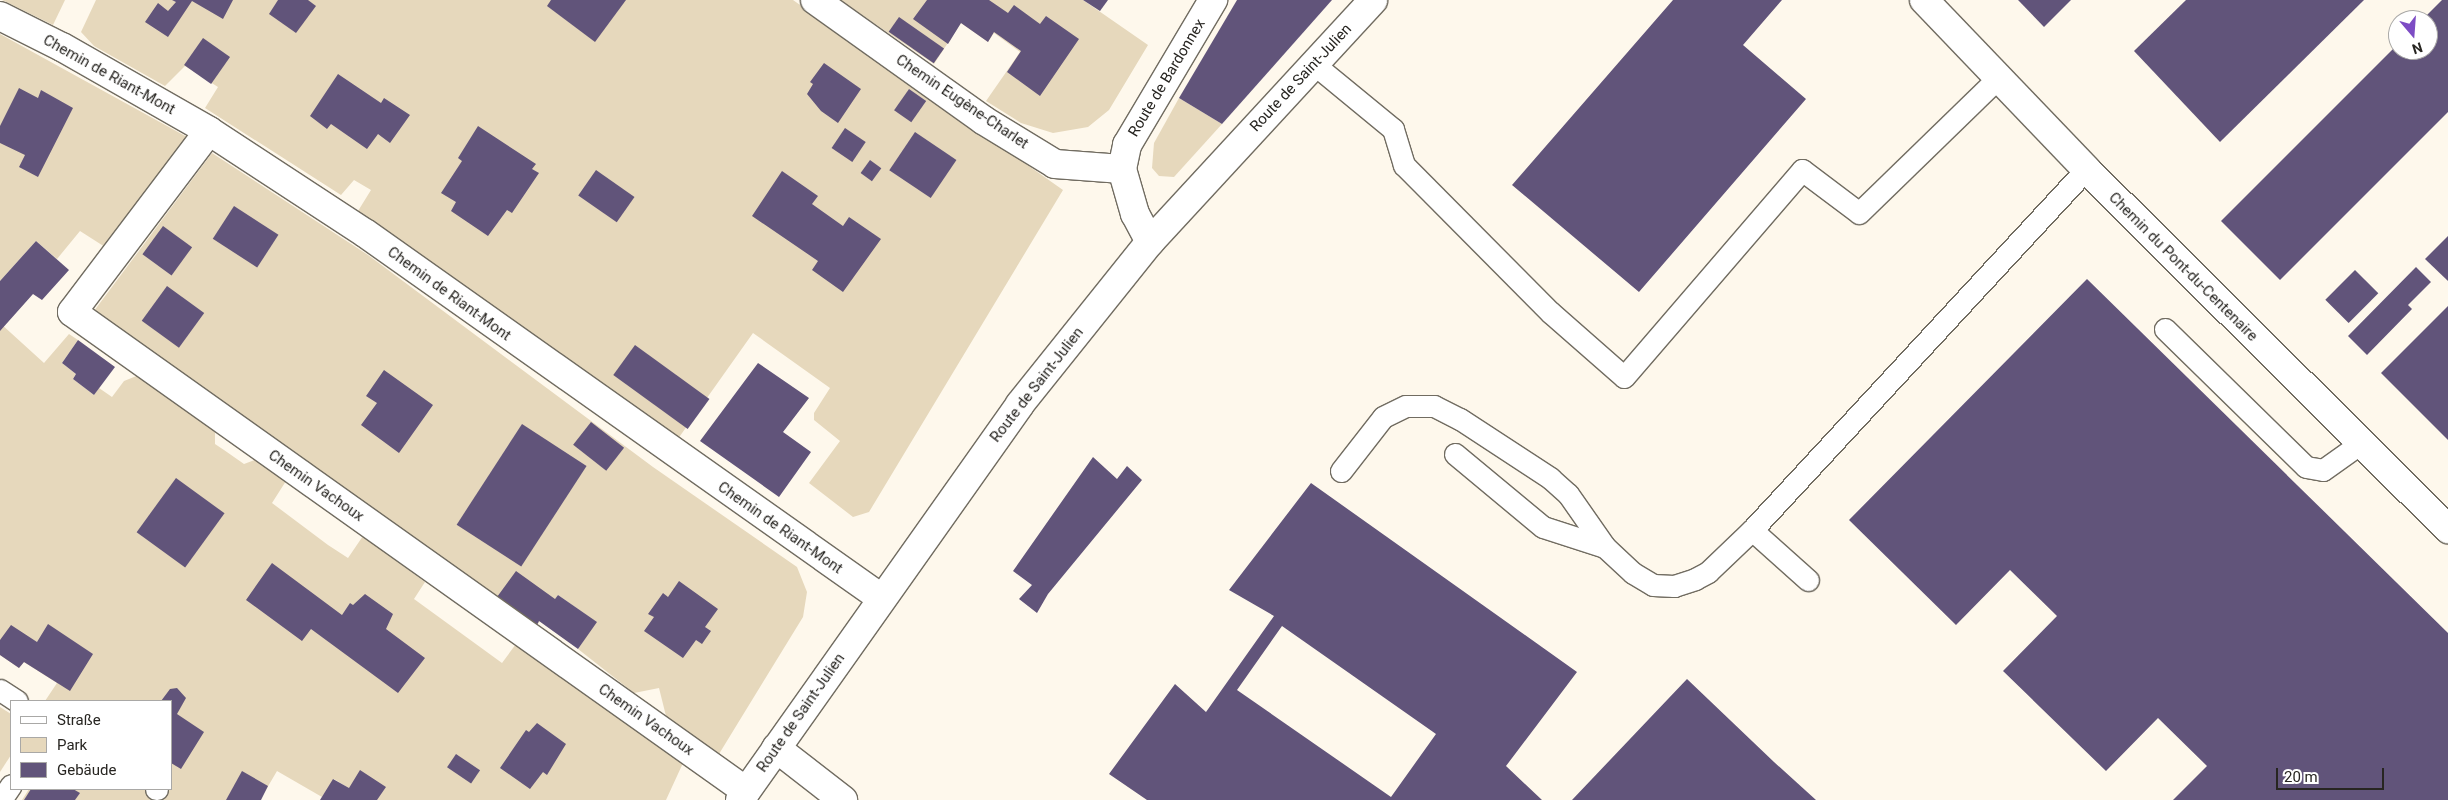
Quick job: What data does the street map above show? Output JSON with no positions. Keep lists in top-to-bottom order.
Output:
{
  "streets": {
    "street": [
      "Chemin de Riant-Mont",
      "Route de Bardonnex",
      "Route de Saint-Julien",
      "Chemin Eugène-Charlet",
      "Chemin du Pont-du-Centenaire",
      "Chemin Vachoux"
    ]
  },
  "crossings": [
    ["Chemin de Riant-Mont", "Route de Saint-Julien"],
    ["Chemin de Riant-Mont", "Chemin Vachoux"],
    ["Route de Bardonnex", "Route de Saint-Julien"],
    ["Route de Bardonnex", "Chemin Eugène-Charlet"],
    ["Route de Saint-Julien", "Chemin Vachoux"]
  ],
  "legend": ["Straße", "Park", "Gebäude"],
  "scale_bar": "20 m",
  "north": "bottom"
}
